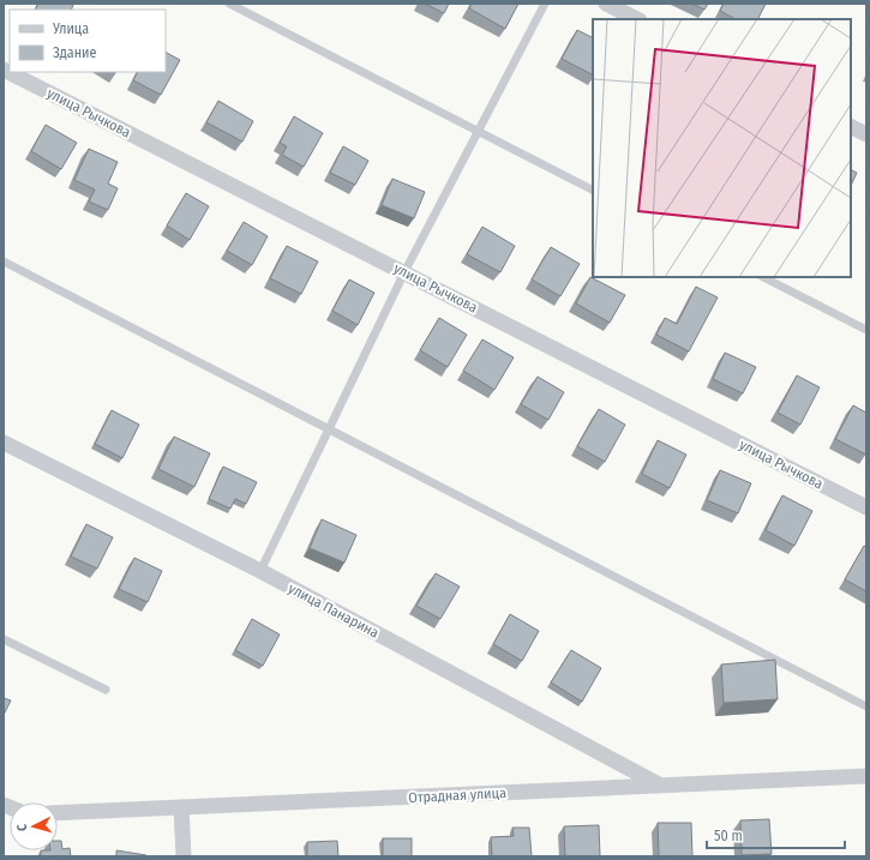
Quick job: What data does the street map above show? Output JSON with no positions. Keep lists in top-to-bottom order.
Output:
{
  "streets": {
    "street": ["улица Рычкова", "улица Панарина", "Отрадная улица"]
  },
  "crossings": [
    ["улица Панарина", "Отрадная улица"]
  ],
  "legend": ["Улица", "Здание"],
  "scale_bar": "50 m",
  "north": "left"
}
